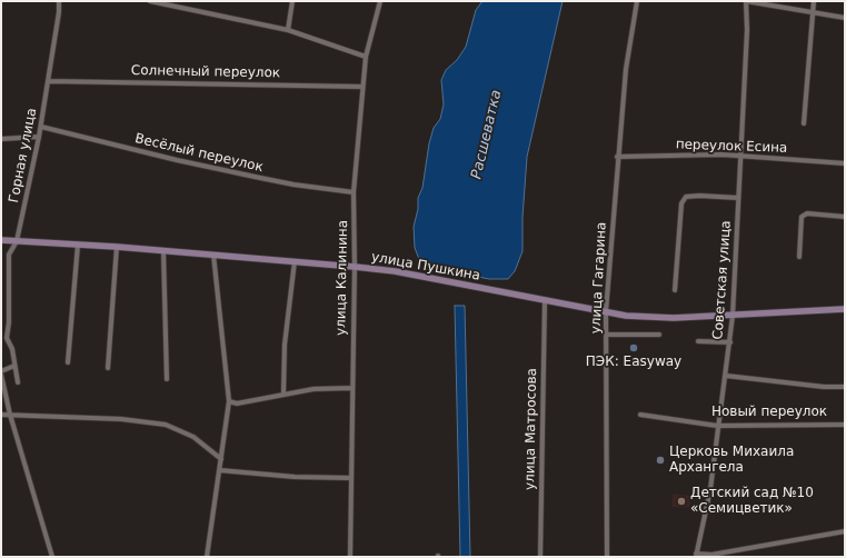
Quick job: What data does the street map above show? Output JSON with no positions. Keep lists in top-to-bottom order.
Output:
{
  "streets": {
    "main road": ["улица Пушкина"],
    "street": [
      "Солнечный переулок",
      "переулок Есина",
      "Весёлый переулок",
      "Горная улица",
      "улица Калинина",
      "улица Гагарина",
      "Советская улица",
      "Новый переулок",
      "улица Матросова"
    ]
  },
  "crossings": [
    ["Солнечный переулок", "Горная улица"],
    ["Солнечный переулок", "улица Калинина"],
    ["переулок Есина", "улица Гагарина"],
    ["переулок Есина", "Советская улица"],
    ["Весёлый переулок", "Горная улица"],
    ["Весёлый переулок", "улица Калинина"],
    ["Горная улица", "улица Пушкина"],
    ["улица Пушкина", "улица Калинина"],
    ["улица Пушкина", "улица Гагарина"],
    ["улица Пушкина", "Советская улица"],
    ["улица Пушкина", "улица Матросова"],
    ["Советская улица", "Новый переулок"]
  ],
  "water": ["Расшеватка"],
  "places": ["ПЭК: Easyway", "Церковь Михаила Архангела", "Детский сад №10 «Семицветик»"]
}
